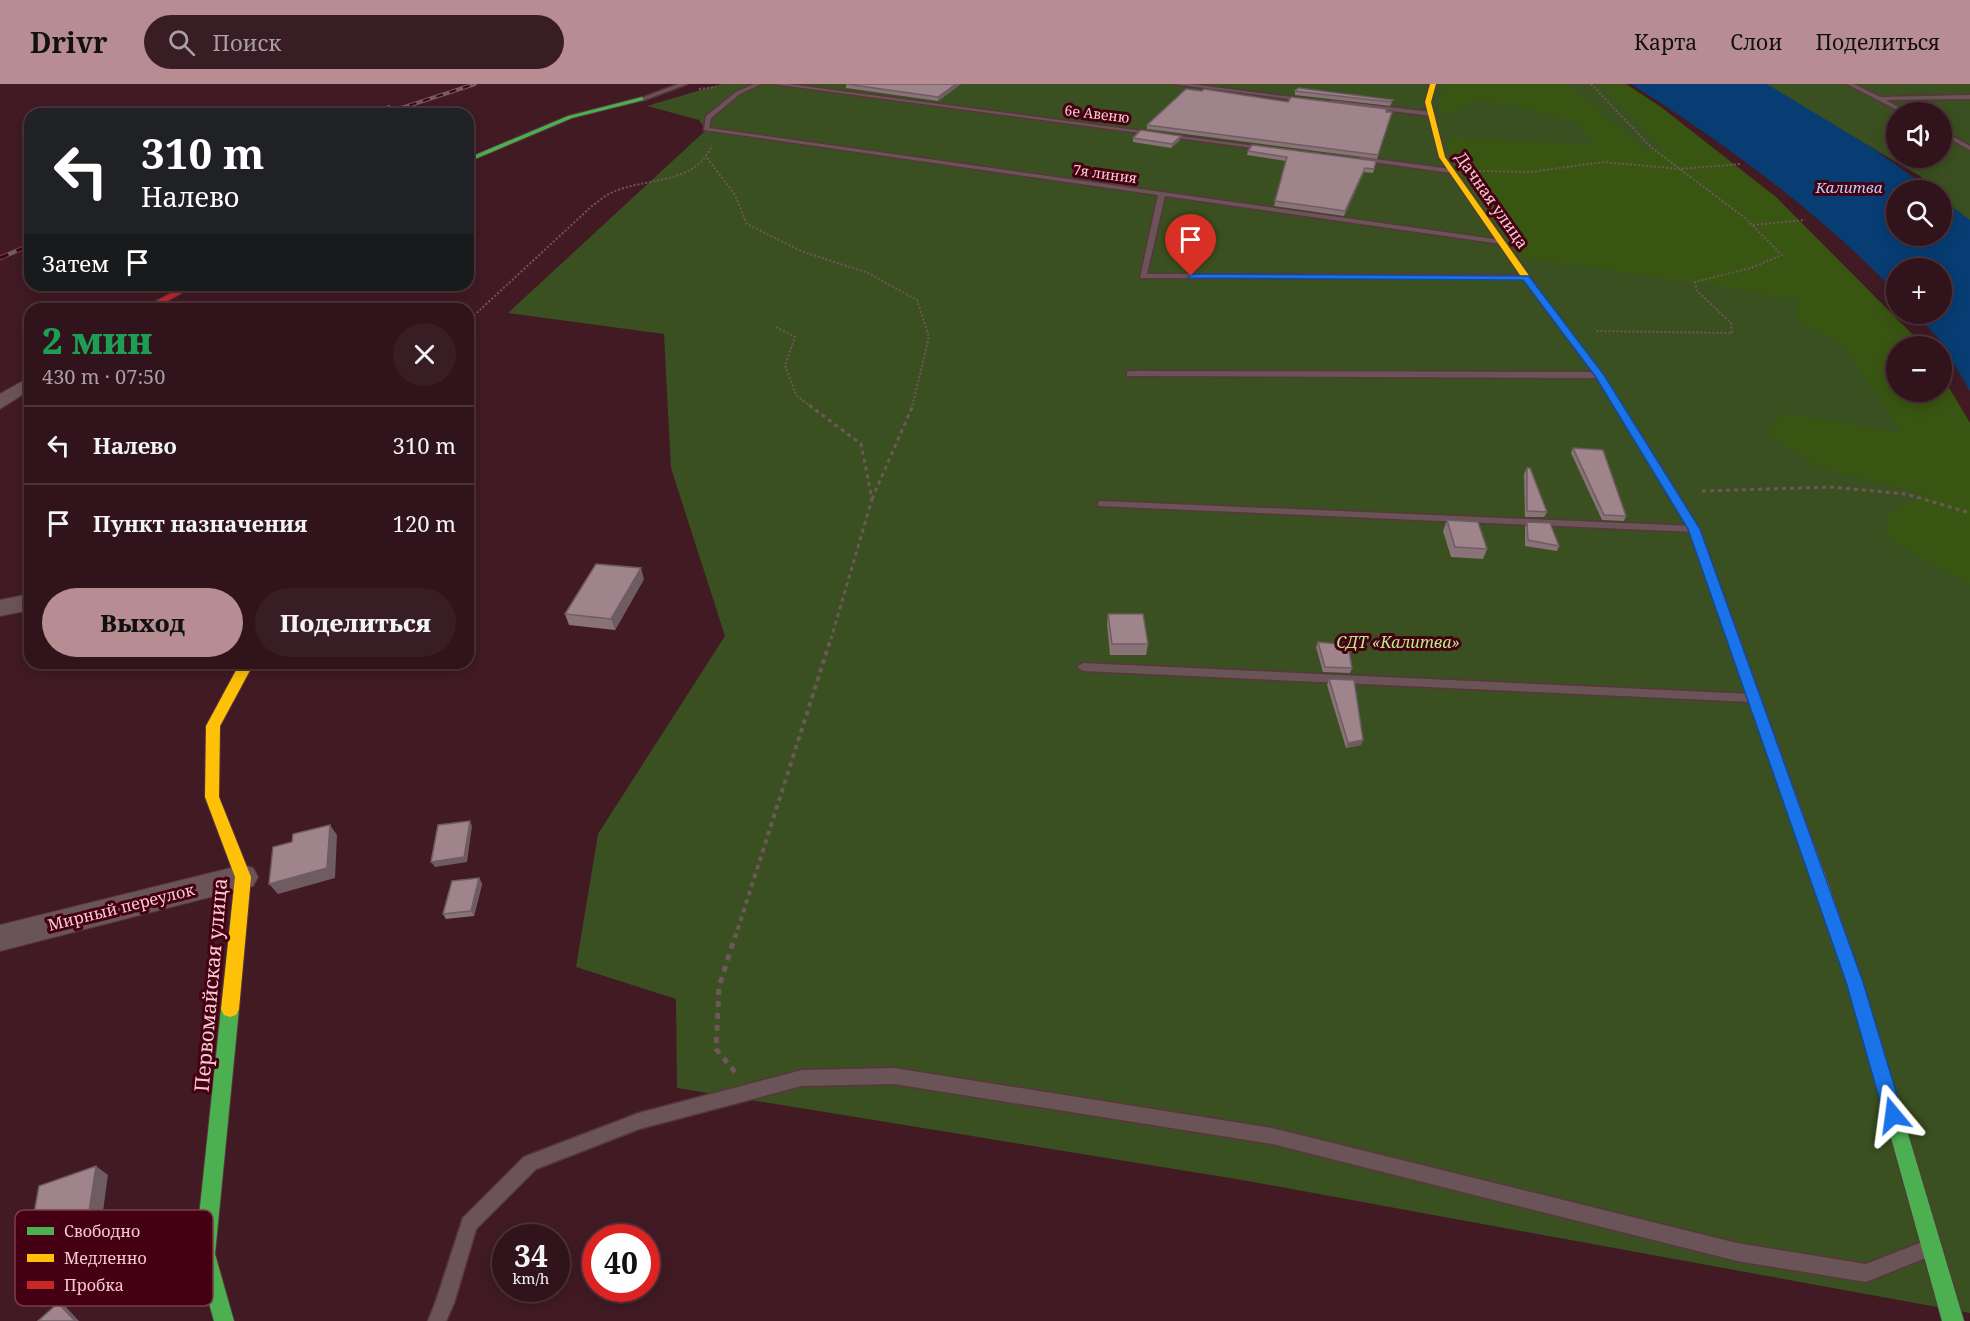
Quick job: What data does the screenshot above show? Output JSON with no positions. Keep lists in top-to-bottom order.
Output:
{
  "streets": {
    "street": ["Дачная улица", "Мирный переулок", "Первомайская улица"],
    "lane": ["6е Авеню", "7я линия"]
  },
  "crossings": [
    ["7я линия", "Дачная улица"],
    ["Мирный переулок", "Первомайская улица"]
  ],
  "water": ["Калитва"],
  "parks": ["СДТ «Калитва»"],
  "legend": ["Свободно", "Медленно", "Пробка"],
  "page": {
    "header": "Drivr",
    "search": "Поиск",
    "nav": ["Карта", "Слои", "Поделиться"],
    "map_buttons": ["+", "−"],
    "turn": ["310 m", "Налево"],
    "then": "Затем",
    "heading": ["2 мин", "430 m · 07:50"],
    "list": [
      {
        "name": "Налево",
        "value": "310 m"
      },
      {
        "name": "Пункт назначения",
        "value": "120 m"
      }
    ],
    "buttons": ["Выход", "Поделиться"],
    "speed": "34 km/h",
    "limit": "40"
  }
}
